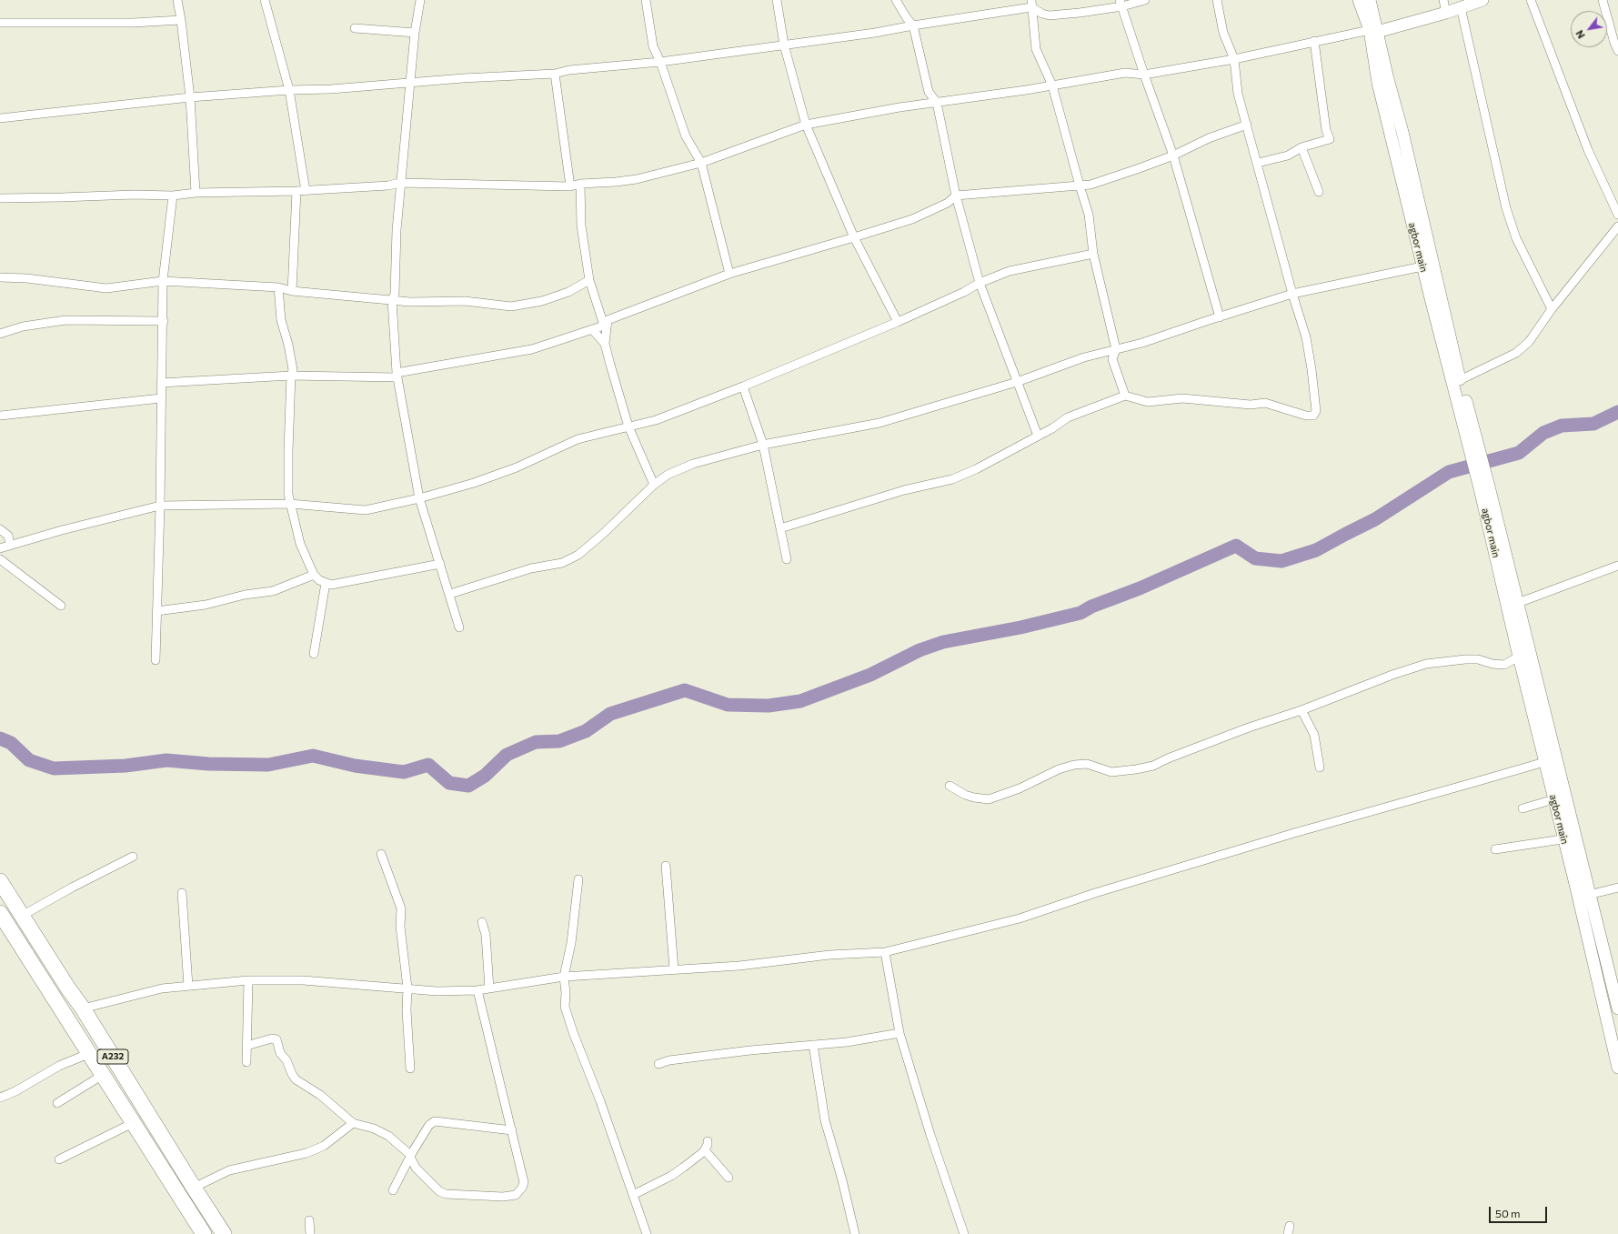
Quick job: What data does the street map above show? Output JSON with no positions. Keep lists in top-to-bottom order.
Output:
{
  "streets": {
    "highway": ["A232"],
    "main road": ["agbor main"]
  },
  "scale_bar": "50 m",
  "north": "bottom left"
}
